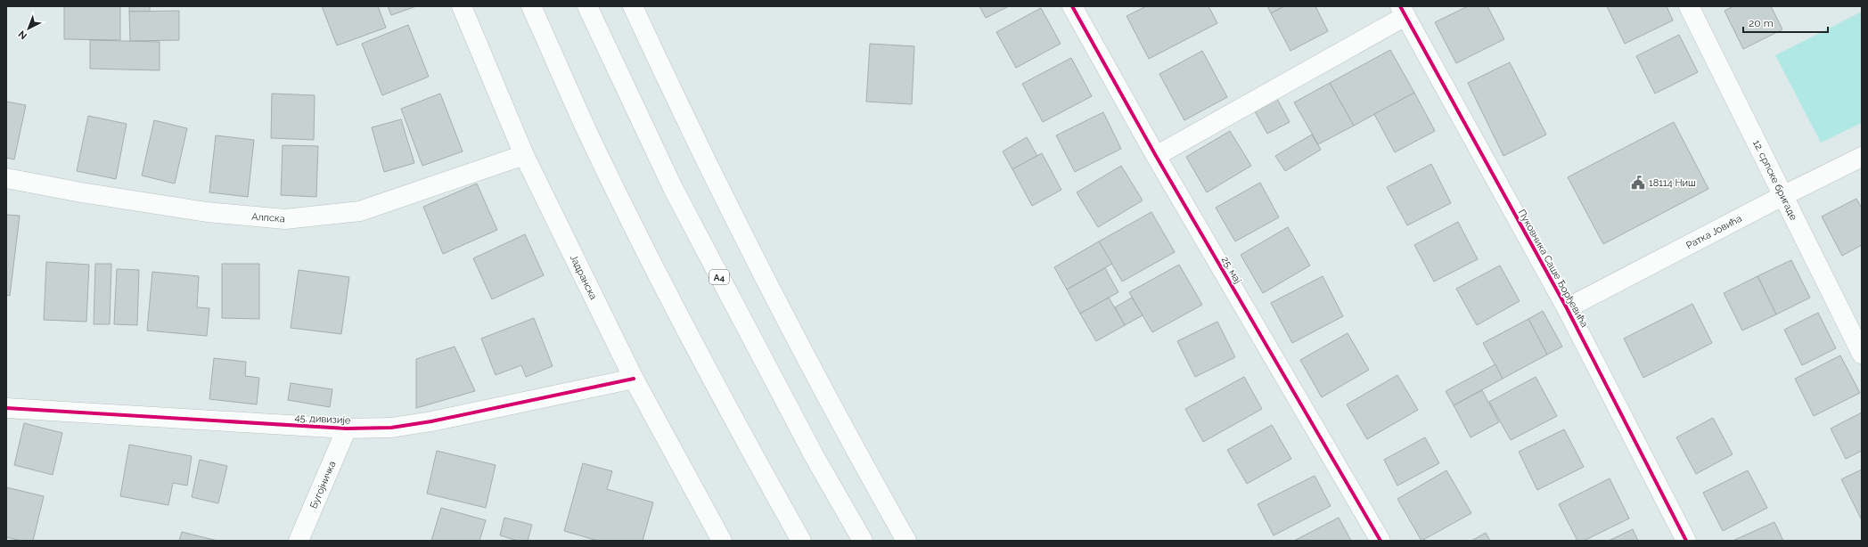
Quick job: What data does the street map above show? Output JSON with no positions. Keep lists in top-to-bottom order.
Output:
{
  "streets": {
    "main road": [
      "12. српске бригаде",
      "Алпска",
      "Ратка Јовића",
      "Пуковника Саше Ђорђевића",
      "25. мај",
      "Јадранска",
      "A4",
      "45. дивизије",
      "Бугојничка"
    ]
  },
  "crossings": [
    ["12. српске бригаде", "Ратка Јовића"],
    ["Алпска", "Јадранска"],
    ["Ратка Јовића", "Пуковника Саше Ђорђевића"],
    ["Јадранска", "45. дивизије"],
    ["45. дивизије", "Бугојничка"]
  ],
  "places": {
    "public building": ["18114 Ниш"]
  },
  "scale_bar": "20 m",
  "north": "bottom left"
}
